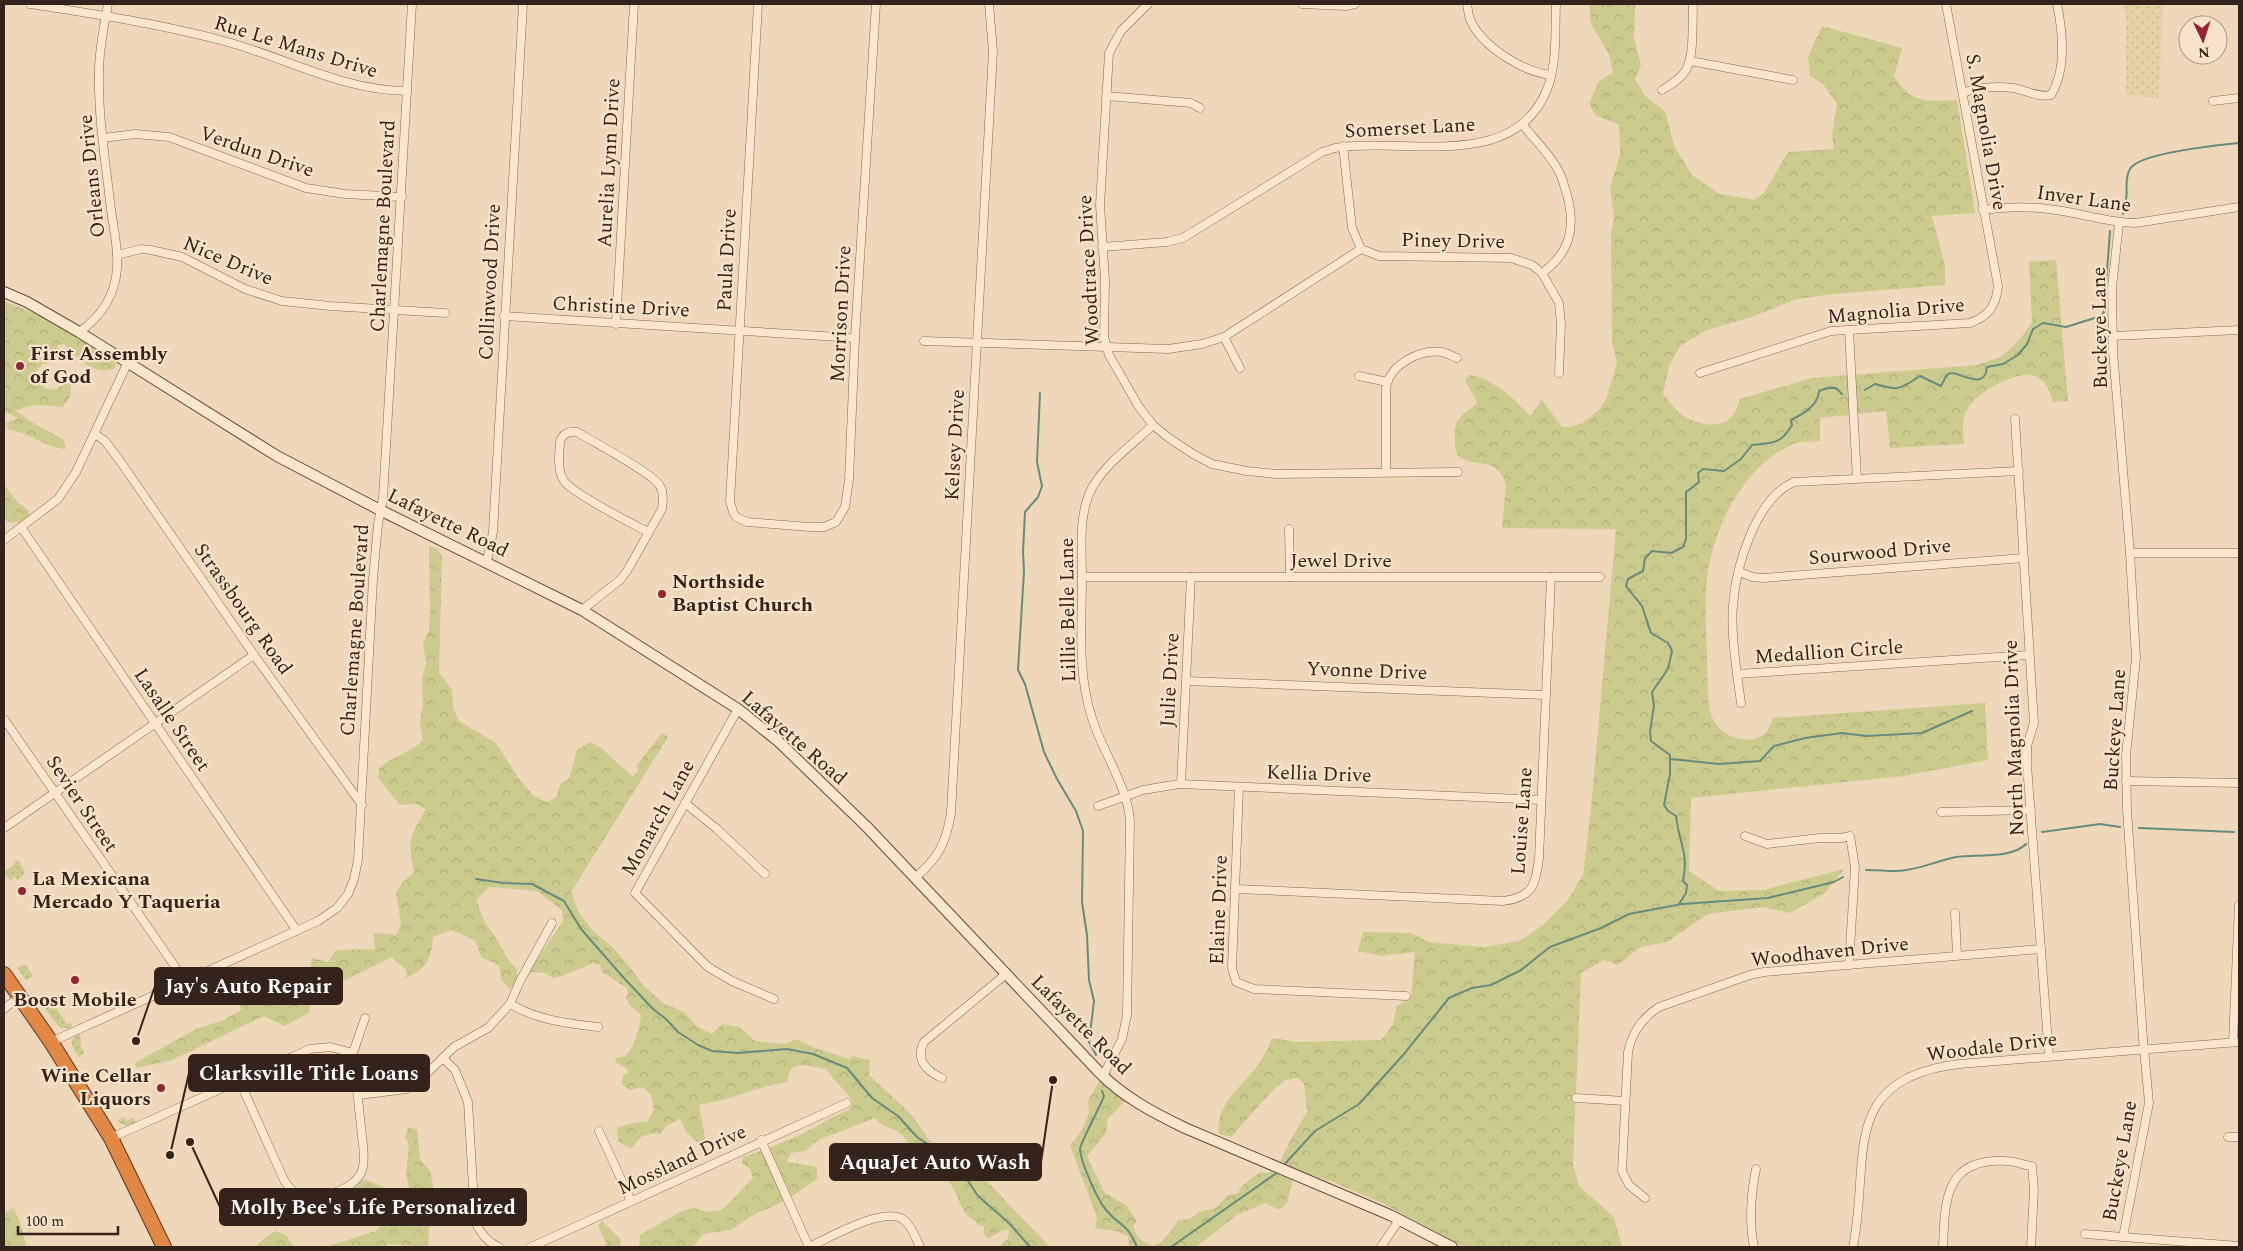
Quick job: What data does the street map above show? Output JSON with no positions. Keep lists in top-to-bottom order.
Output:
{
  "streets": {
    "main road": ["Lafayette Road"],
    "street": [
      "Rue Le Mans Drive",
      "Somerset Lane",
      "S. Magnolia Drive",
      "Verdun Drive",
      "Aurelia Lynn Drive",
      "Orleans Drive",
      "Inver Lane",
      "Charlemagne Boulevard",
      "Piney Drive",
      "Paula Drive",
      "Nice Drive",
      "Woodtrace Drive",
      "Collinwood Drive",
      "Christine Drive",
      "Magnolia Drive",
      "Morrison Drive",
      "Buckeye Lane",
      "Kelsey Drive",
      "Sourwood Drive",
      "Jewel Drive",
      "Strassbourg Road",
      "Lillie Belle Lane",
      "Medallion Circle",
      "Yvonne Drive",
      "Julie Drive",
      "Lasalle Street",
      "North Magnolia Drive",
      "Kellia Drive",
      "Sevier Street",
      "Monarch Lane",
      "Louise Lane",
      "Elaine Drive",
      "Woodhaven Drive",
      "Woodale Drive",
      "Mossland Drive"
    ]
  },
  "crossings": [
    ["Rue Le Mans Drive", "Orleans Drive"],
    ["Rue Le Mans Drive", "Charlemagne Boulevard"],
    ["Somerset Lane", "Woodtrace Drive"],
    ["S. Magnolia Drive", "Inver Lane"],
    ["S. Magnolia Drive", "Magnolia Drive"],
    ["Verdun Drive", "Orleans Drive"],
    ["Verdun Drive", "Charlemagne Boulevard"],
    ["Aurelia Lynn Drive", "Christine Drive"],
    ["Orleans Drive", "Nice Drive"],
    ["Orleans Drive", "Lafayette Road"],
    ["Inver Lane", "Buckeye Lane"],
    ["Charlemagne Boulevard", "Nice Drive"],
    ["Charlemagne Boulevard", "Lafayette Road"],
    ["Charlemagne Boulevard", "Strassbourg Road"],
    ["Charlemagne Boulevard", "Lasalle Street"],
    ["Charlemagne Boulevard", "Sevier Street"],
    ["Paula Drive", "Christine Drive"],
    ["Paula Drive", "Morrison Drive"],
    ["Woodtrace Drive", "Lillie Belle Lane"],
    ["Collinwood Drive", "Christine Drive"],
    ["Collinwood Drive", "Lafayette Road"],
    ["Christine Drive", "Morrison Drive"],
    ["Buckeye Lane", "Woodale Drive"],
    ["Kelsey Drive", "Lafayette Road"],
    ["Lafayette Road", "Lillie Belle Lane"],
    ["Lafayette Road", "Monarch Lane"],
    ["Sourwood Drive", "Medallion Circle"],
    ["Sourwood Drive", "North Magnolia Drive"],
    ["Jewel Drive", "Lillie Belle Lane"],
    ["Jewel Drive", "Julie Drive"],
    ["Jewel Drive", "Louise Lane"],
    ["Lillie Belle Lane", "Kellia Drive"],
    ["Medallion Circle", "North Magnolia Drive"],
    ["Yvonne Drive", "Julie Drive"],
    ["Yvonne Drive", "Louise Lane"],
    ["Julie Drive", "Kellia Drive"],
    ["North Magnolia Drive", "Woodhaven Drive"],
    ["North Magnolia Drive", "Woodale Drive"],
    ["Kellia Drive", "Louise Lane"],
    ["Kellia Drive", "Elaine Drive"],
    ["Louise Lane", "Elaine Drive"]
  ],
  "places": [
    "First Assembly of God",
    "Northside Baptist Church",
    "La Mexicana Mercado Y Taqueria",
    "Boost Mobile",
    "Jay's Auto Repair",
    "AquaJet Auto Wash",
    "Wine Cellar Liquors",
    "Molly Bee's Life Personalized",
    "Clarksville Title Loans"
  ],
  "scale_bar": "100 m",
  "north": "bottom"
}
